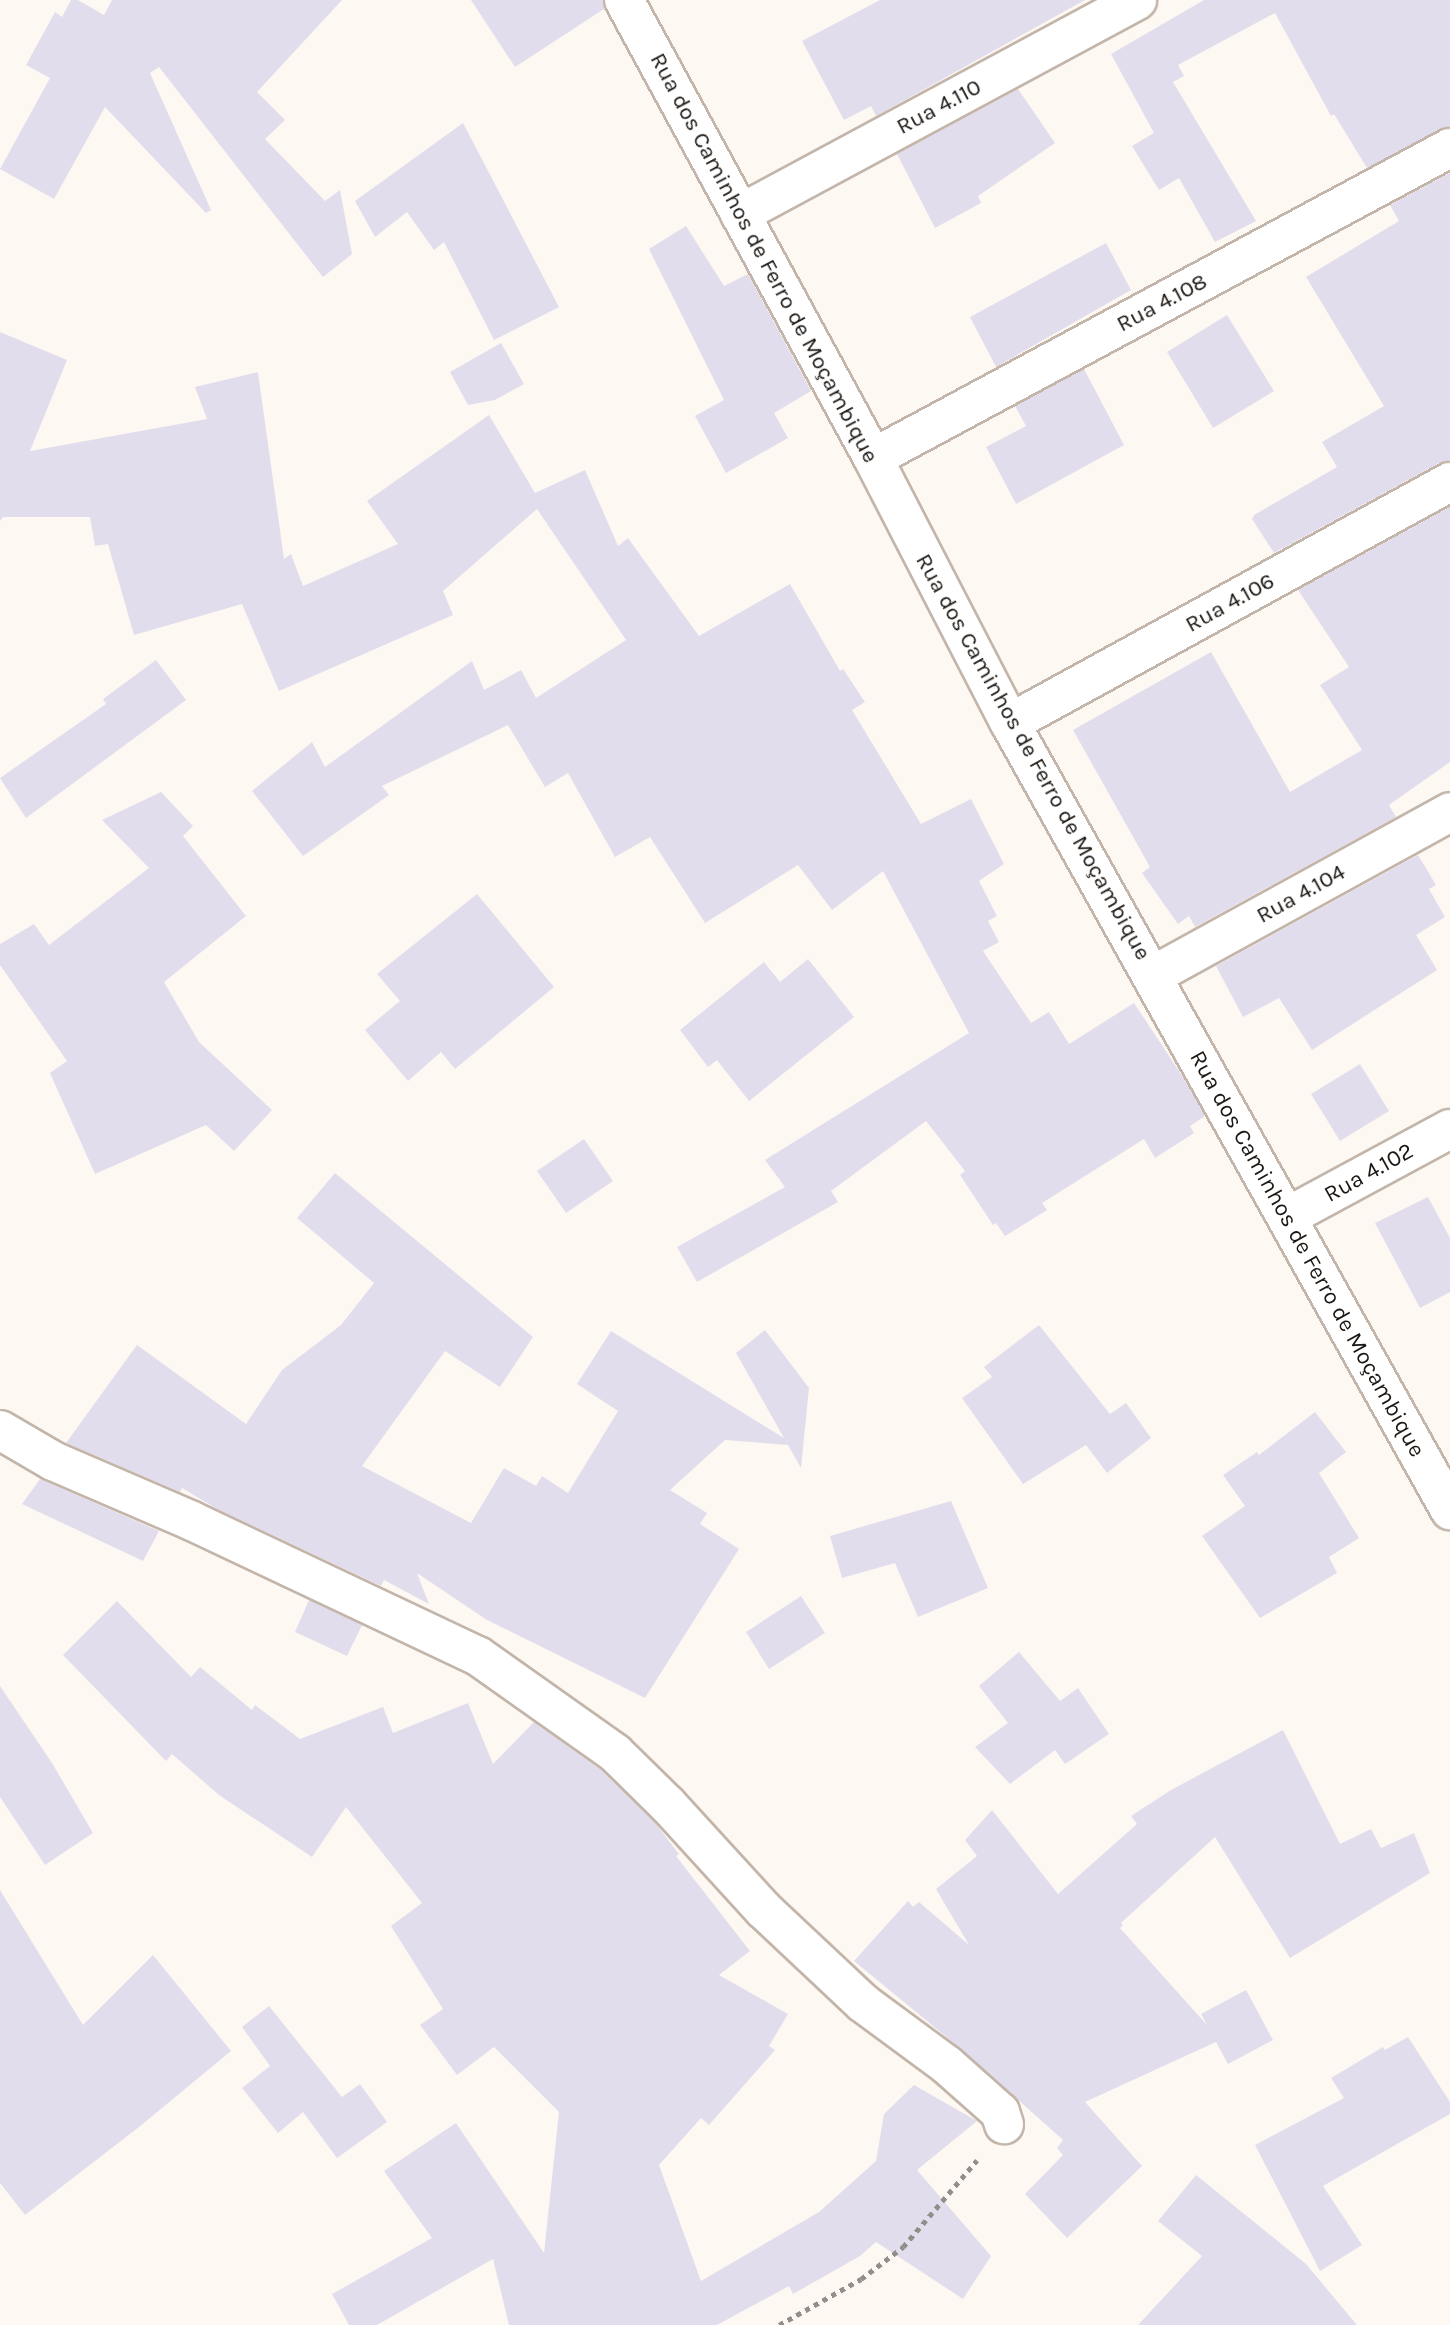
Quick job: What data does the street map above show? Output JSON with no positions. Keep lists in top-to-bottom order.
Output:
{
  "streets": {
    "street": [
      "Rua 4.110",
      "Rua dos Caminhos de Ferro de Moçambique",
      "Rua 4.108",
      "Rua 4.106",
      "Rua 4.104",
      "Rua 4.102"
    ]
  },
  "crossings": [
    ["Rua 4.110", "Rua dos Caminhos de Ferro de Moçambique"],
    ["Rua dos Caminhos de Ferro de Moçambique", "Rua 4.108"],
    ["Rua dos Caminhos de Ferro de Moçambique", "Rua 4.106"],
    ["Rua dos Caminhos de Ferro de Moçambique", "Rua 4.104"],
    ["Rua dos Caminhos de Ferro de Moçambique", "Rua 4.102"]
  ]
}
